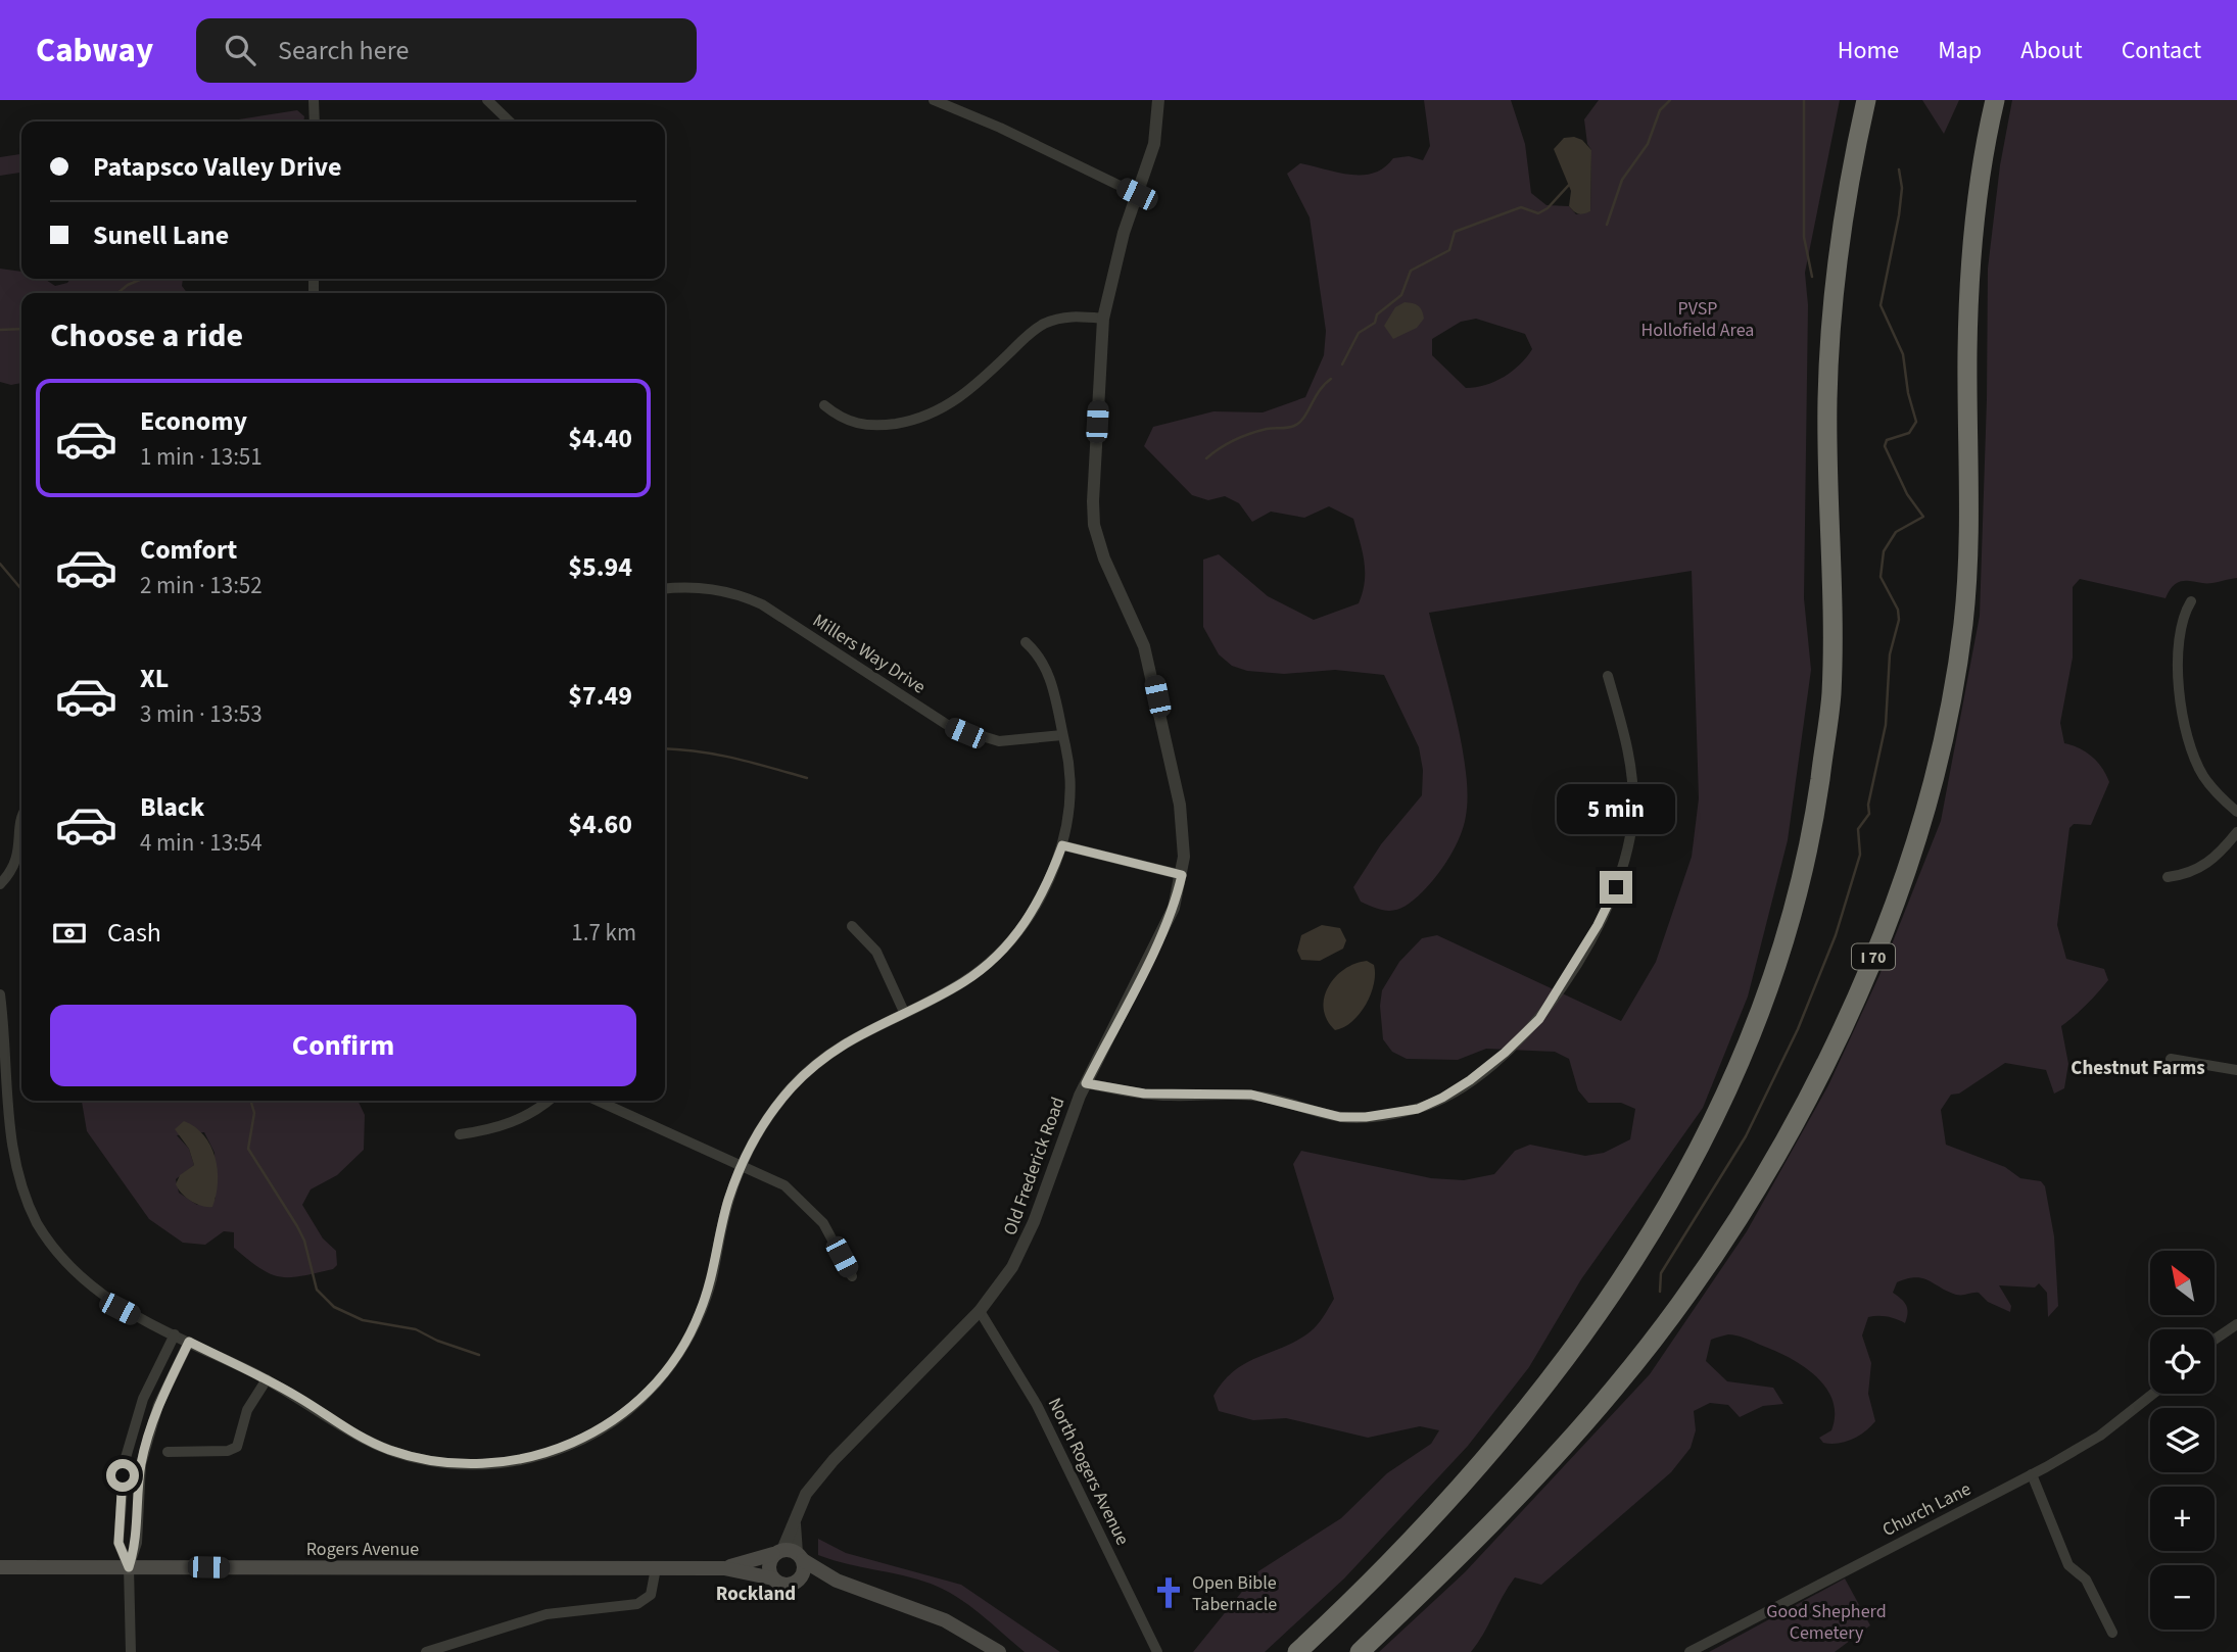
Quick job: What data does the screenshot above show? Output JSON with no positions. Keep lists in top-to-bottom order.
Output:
{
  "streets": {
    "highway": ["I 70"],
    "main road": ["Rogers Avenue"],
    "street": [
      "Millers Way Drive",
      "Old Frederick Road",
      "North Rogers Avenue",
      "Church Lane"
    ]
  },
  "crossings": [
    ["Old Frederick Road", "North Rogers Avenue"],
    ["Old Frederick Road", "Rogers Avenue"]
  ],
  "districts": ["Chestnut Farms", "Rockland"],
  "parks": ["PVSP Hollofield Area", "Good Shepherd Cemetery"],
  "places": {
    "church": ["Open Bible Tabernacle"]
  },
  "north": "top left",
  "page": {
    "header": "Cabway",
    "search": "Search here",
    "nav": [
      "Home",
      "Map",
      "About",
      "Contact"
    ],
    "banner": ["Patapsco Valley Drive", "Sunell Lane"],
    "heading": "Choose a ride",
    "list": [
      {
        "name": "Economy",
        "note": "1 min · 13:51",
        "value": "$4.40"
      },
      {
        "name": "Comfort",
        "note": "2 min · 13:52",
        "value": "$5.94"
      },
      {
        "name": "XL",
        "note": "3 min · 13:53",
        "value": "$7.49"
      },
      {
        "name": "Black",
        "note": "4 min · 13:54",
        "value": "$4.60"
      }
    ],
    "bubble": "5 min",
    "pay": ["Cash", "1.7 km"],
    "buttons": "Confirm",
    "map_buttons": ["+", "−"]
  }
}
